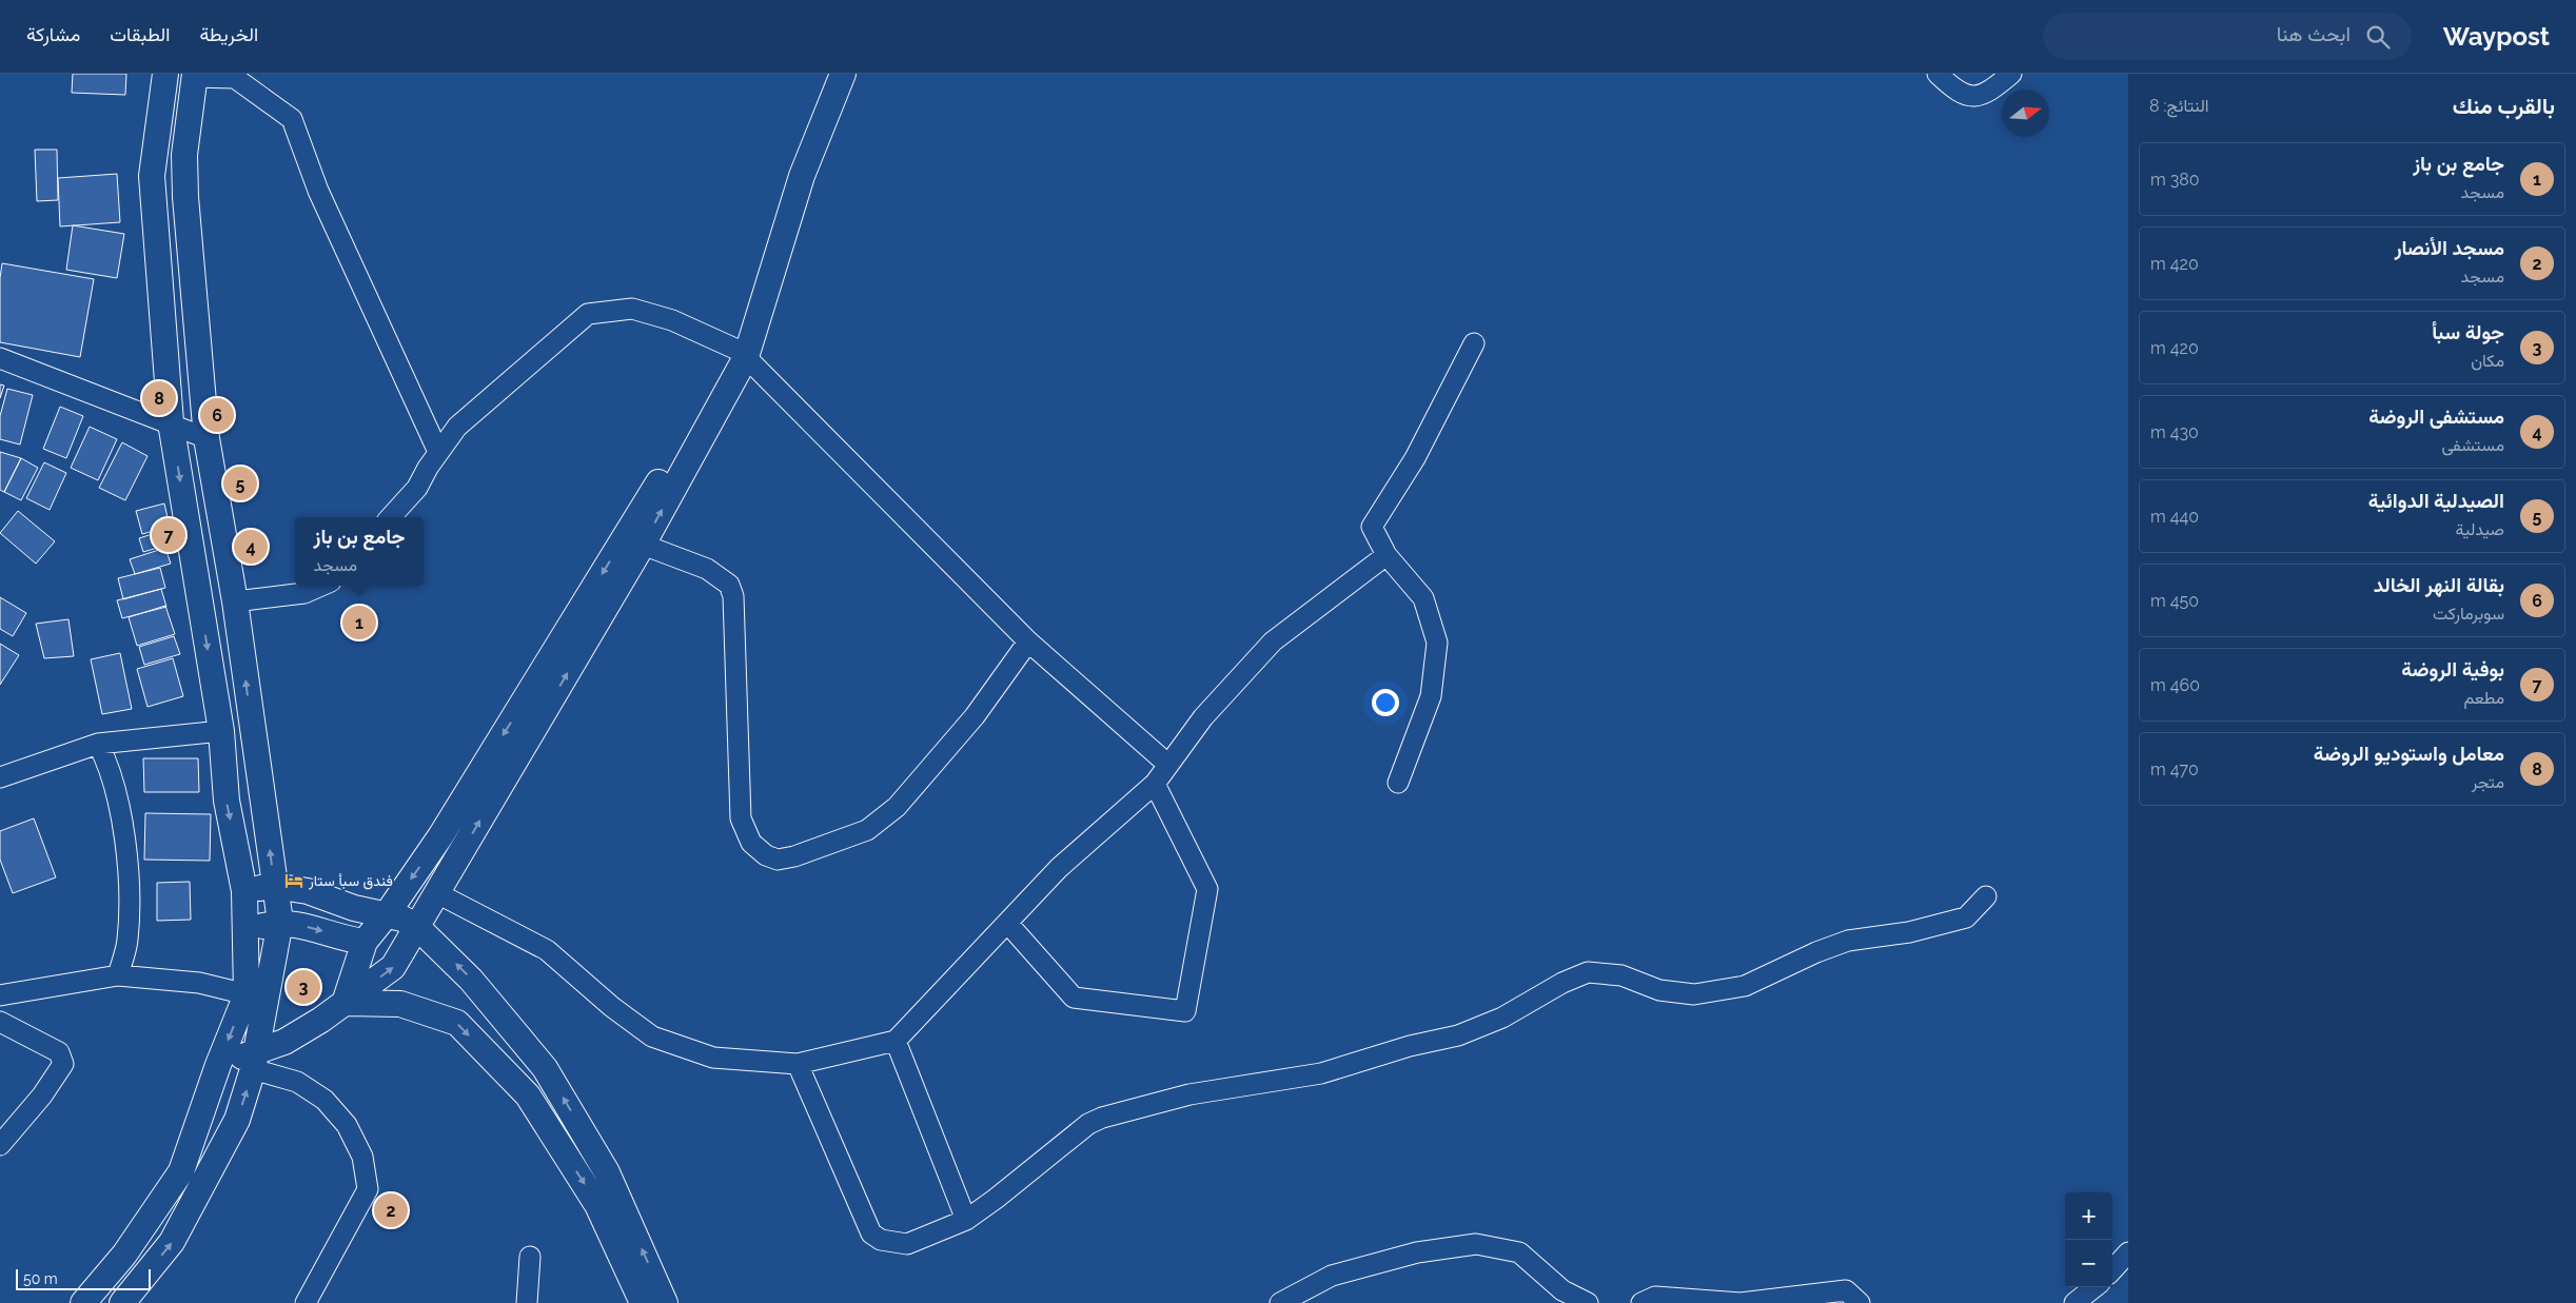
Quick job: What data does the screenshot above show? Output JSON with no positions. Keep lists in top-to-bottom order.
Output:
{
  "places": {
    "hotel": ["فندق سبأ ستار"]
  },
  "scale_bar": "50 m",
  "north": "right",
  "page": {
    "header": "Waypost",
    "search": "ابحث هنا",
    "nav": ["الخريطة", "الطبقات", "مشاركة"],
    "heading": ["بالقرب منك", "النتائج: 8"],
    "list": [
      {
        "mark": "1",
        "name": "جامع بن باز",
        "note": "مسجد",
        "value": "380 m"
      },
      {
        "mark": "2",
        "name": "مسجد الأنصار",
        "note": "مسجد",
        "value": "420 m"
      },
      {
        "mark": "3",
        "name": "جولة سبأ",
        "note": "مكان",
        "value": "420 m"
      },
      {
        "mark": "4",
        "name": "مستشفى الروضة",
        "note": "مستشفى",
        "value": "430 m"
      },
      {
        "mark": "5",
        "name": "الصيدلية الدوائية",
        "note": "صيدلية",
        "value": "440 m"
      },
      {
        "mark": "6",
        "name": "بقالة النهر الخالد",
        "note": "سوبرماركت",
        "value": "450 m"
      },
      {
        "mark": "7",
        "name": "بوفية الروضة",
        "note": "مطعم",
        "value": "460 m"
      },
      {
        "mark": "8",
        "name": "معامل واستوديو الروضة",
        "note": "متجر",
        "value": "470 m"
      }
    ],
    "pins": [
      "8",
      "6",
      "5",
      "7",
      "4",
      "1",
      "3",
      "2"
    ],
    "popup": ["جامع بن باز", "مسجد"],
    "map_buttons": ["+", "−"],
    "scale": "50 m"
  }
}
